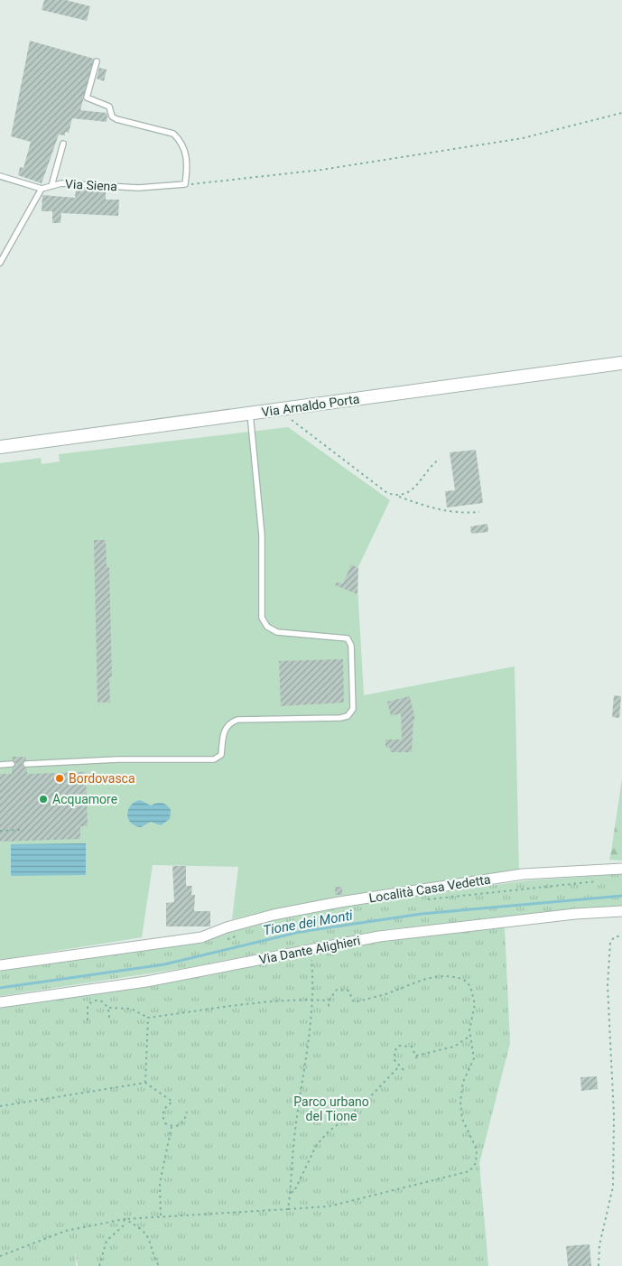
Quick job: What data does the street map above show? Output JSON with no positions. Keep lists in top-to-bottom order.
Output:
{
  "streets": {
    "street": ["Via Arnaldo Porta", "Località Casa Vedetta", "Via Dante Alighieri"],
    "lane": ["Via Siena"]
  },
  "water": ["Tione dei Monti"],
  "parks": ["Parco urbano del Tione"],
  "places": ["Bordovasca", "Acquamore"]
}
